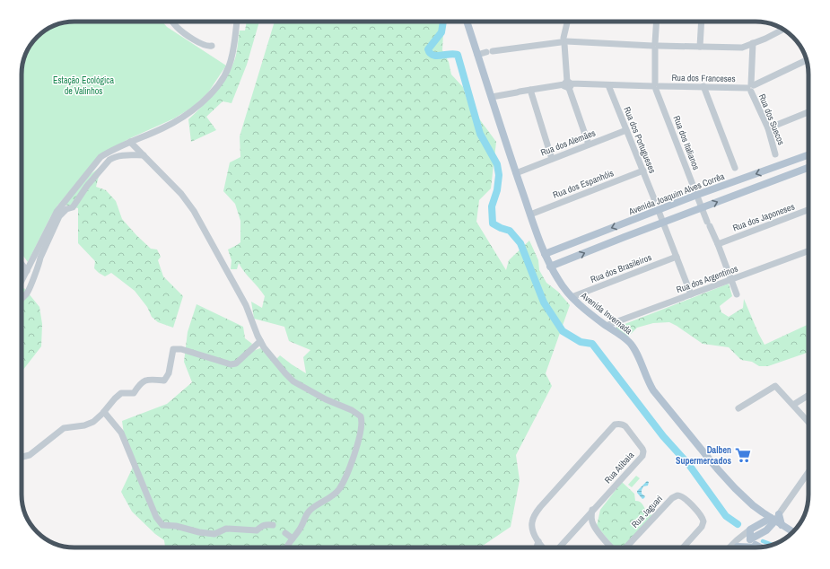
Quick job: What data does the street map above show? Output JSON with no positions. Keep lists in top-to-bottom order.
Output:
{
  "streets": {
    "main road": ["Avenida Joaquim Alves Corrêa", "Avenida Invernada"],
    "street": [
      "Rua dos Franceses",
      "Rua dos Suecos",
      "Rua dos Portugueses",
      "Rua dos Alemães",
      "Rua dos Italianos",
      "Rua dos Espanhóis",
      "Rua dos Japoneses",
      "Rua dos Brasileiros",
      "Rua dos Argentinos",
      "Rua Atibaia",
      "Rua Jaguari"
    ]
  },
  "crossings": [
    ["Rua dos Franceses", "Rua dos Suecos"],
    ["Rua dos Franceses", "Rua dos Portugueses"],
    ["Rua dos Franceses", "Rua dos Italianos"],
    ["Rua dos Franceses", "Avenida Invernada"],
    ["Rua dos Portugueses", "Rua dos Alemães"],
    ["Rua dos Portugueses", "Rua dos Espanhóis"],
    ["Rua dos Alemães", "Avenida Invernada"],
    ["Rua dos Italianos", "Avenida Joaquim Alves Corrêa"],
    ["Rua dos Italianos", "Rua dos Japoneses"],
    ["Rua dos Italianos", "Rua dos Argentinos"],
    ["Rua dos Espanhóis", "Avenida Invernada"],
    ["Avenida Joaquim Alves Corrêa", "Avenida Invernada"],
    ["Rua dos Brasileiros", "Avenida Invernada"],
    ["Rua dos Argentinos", "Avenida Invernada"]
  ],
  "parks": ["Estação Ecológica de Valinhos"],
  "places": {
    "supermarket": ["Dalben Supermercados"]
  }
}
